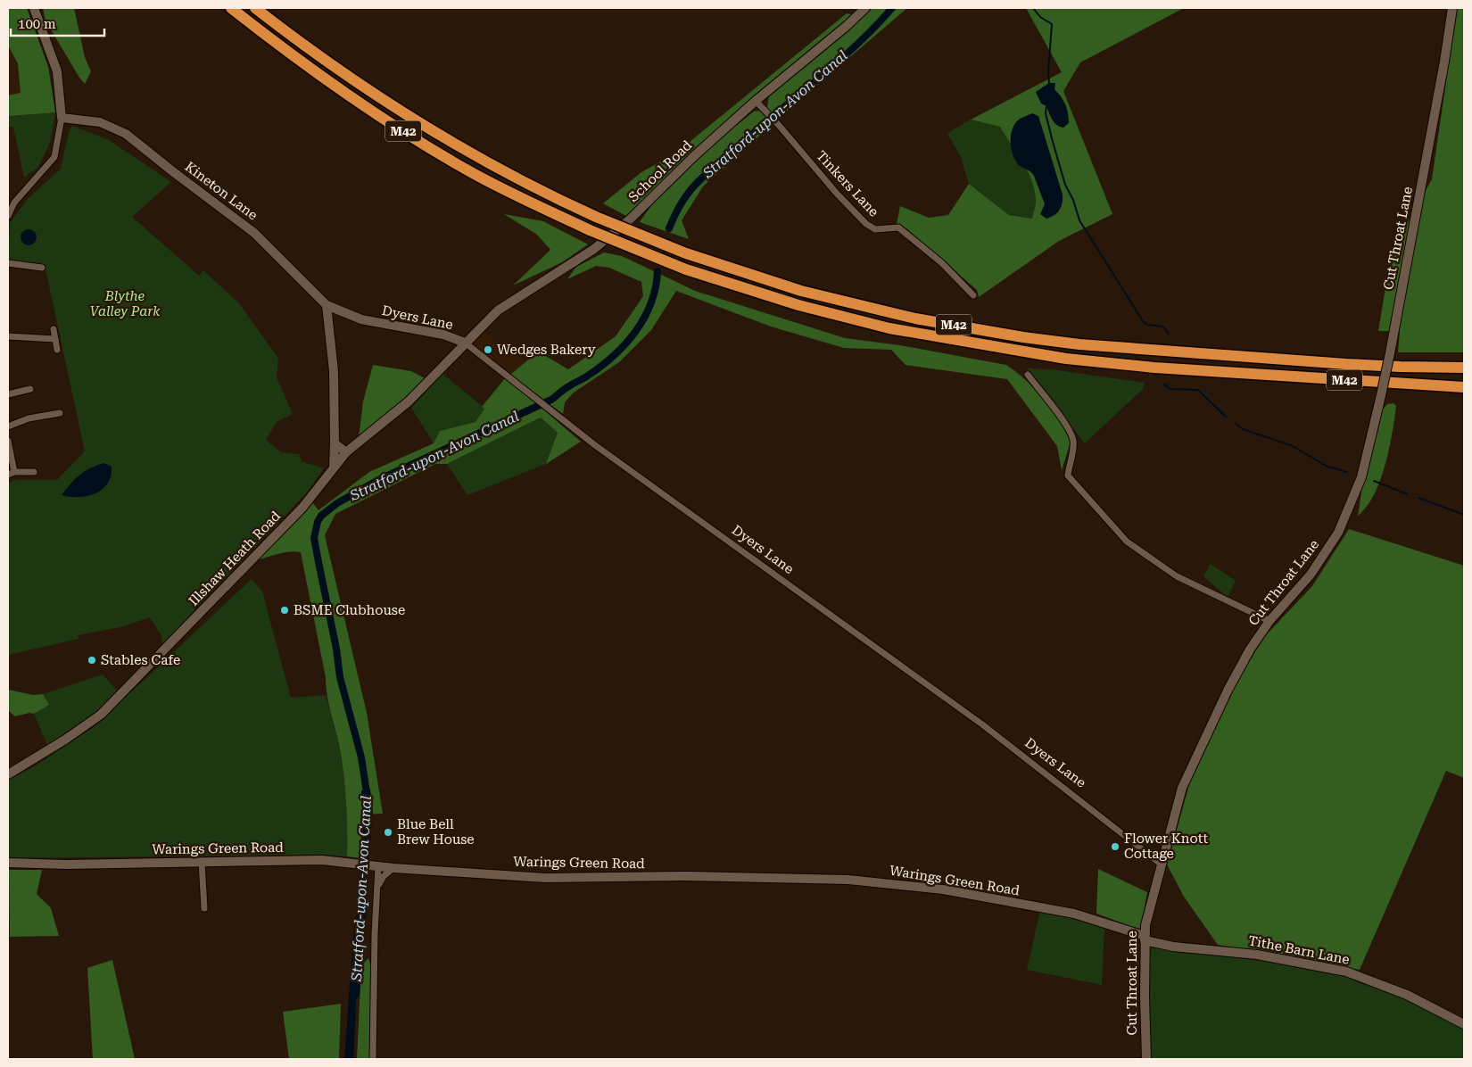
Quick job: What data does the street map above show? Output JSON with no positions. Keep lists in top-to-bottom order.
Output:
{
  "streets": {
    "highway": ["M42"],
    "street": [
      "School Road",
      "Tinkers Lane",
      "Kineton Lane",
      "Cut Throat Lane",
      "Dyers Lane",
      "Illshaw Heath Road",
      "Warings Green Road",
      "Tithe Barn Lane"
    ]
  },
  "crossings": [
    ["School Road", "Tinkers Lane"],
    ["School Road", "Dyers Lane"],
    ["School Road", "Illshaw Heath Road"],
    ["Kineton Lane", "Dyers Lane"],
    ["Cut Throat Lane", "Dyers Lane"],
    ["Cut Throat Lane", "Warings Green Road"],
    ["Cut Throat Lane", "Tithe Barn Lane"],
    ["Dyers Lane", "Illshaw Heath Road"],
    ["Warings Green Road", "Tithe Barn Lane"]
  ],
  "water": ["Stratford-upon-Avon Canal"],
  "parks": ["Blythe Valley Park"],
  "places": [
    "Wedges Bakery",
    "BSME Clubhouse",
    "Stables Cafe",
    "Blue Bell Brew House",
    "Flower Knott Cottage"
  ],
  "scale_bar": "100 m"
}
